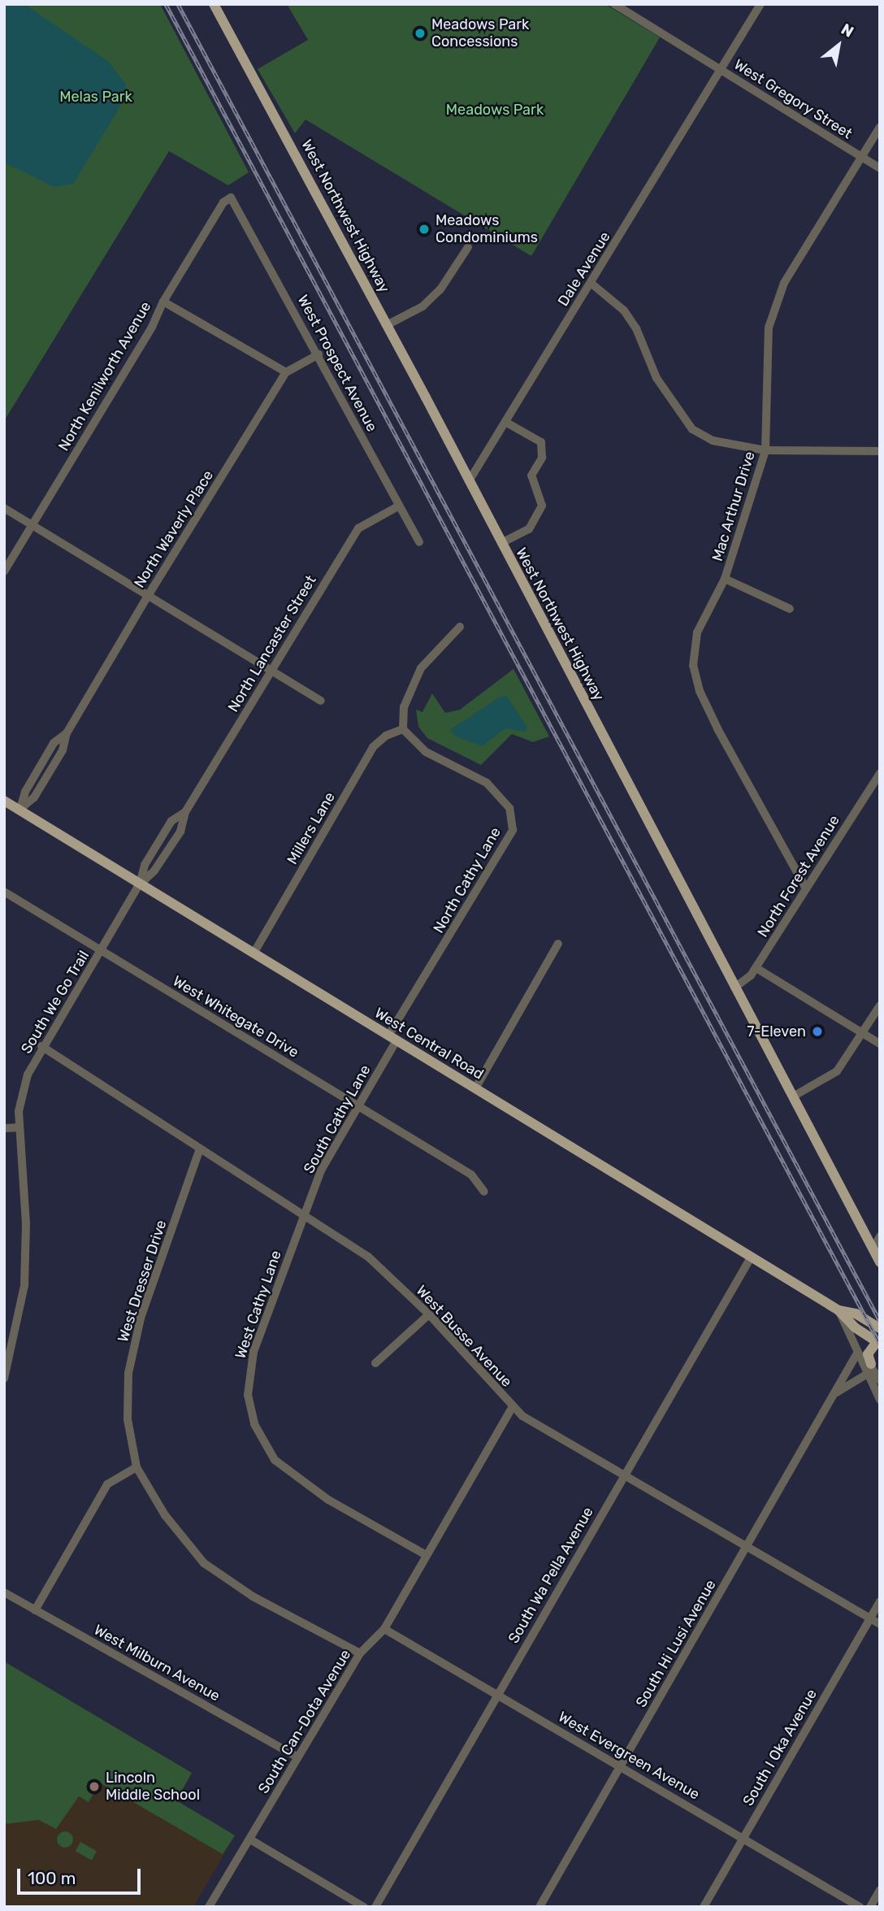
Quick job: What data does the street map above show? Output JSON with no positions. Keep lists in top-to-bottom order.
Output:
{
  "streets": {
    "main road": ["West Northwest Highway", "West Central Road"],
    "street": [
      "West Gregory Street",
      "Dale Avenue",
      "West Prospect Avenue",
      "North Kenilworth Avenue",
      "Mac Arthur Drive",
      "North Waverly Place",
      "North Lancaster Street",
      "Millers Lane",
      "North Forest Avenue",
      "North Cathy Lane",
      "South We Go Trail",
      "West Whitegate Drive",
      "South Cathy Lane",
      "West Dresser Drive",
      "West Cathy Lane",
      "West Busse Avenue",
      "South Wa Pella Avenue",
      "South Hi Lusi Avenue",
      "West Milburn Avenue",
      "South Can-Dota Avenue",
      "South I Oka Avenue",
      "West Evergreen Avenue"
    ]
  },
  "crossings": [
    ["West Gregory Street", "Dale Avenue"],
    ["West Gregory Street", "Mac Arthur Drive"],
    ["West Northwest Highway", "Dale Avenue"],
    ["West Northwest Highway", "North Forest Avenue"],
    ["West Prospect Avenue", "North Kenilworth Avenue"],
    ["West Prospect Avenue", "North Waverly Place"],
    ["West Prospect Avenue", "North Lancaster Street"],
    ["Mac Arthur Drive", "North Forest Avenue"],
    ["North Waverly Place", "West Central Road"],
    ["North Lancaster Street", "South We Go Trail"],
    ["North Lancaster Street", "West Central Road"],
    ["Millers Lane", "North Cathy Lane"],
    ["Millers Lane", "West Central Road"],
    ["North Cathy Lane", "West Central Road"],
    ["North Cathy Lane", "South Cathy Lane"],
    ["South We Go Trail", "West Whitegate Drive"],
    ["South We Go Trail", "West Central Road"],
    ["South We Go Trail", "West Busse Avenue"],
    ["West Whitegate Drive", "South Cathy Lane"],
    ["West Central Road", "South Cathy Lane"],
    ["West Central Road", "South Wa Pella Avenue"],
    ["South Cathy Lane", "West Cathy Lane"],
    ["South Cathy Lane", "West Busse Avenue"],
    ["West Dresser Drive", "West Busse Avenue"],
    ["West Dresser Drive", "South Can-Dota Avenue"],
    ["West Cathy Lane", "West Busse Avenue"],
    ["West Cathy Lane", "South Can-Dota Avenue"],
    ["West Busse Avenue", "South Wa Pella Avenue"],
    ["West Busse Avenue", "South Hi Lusi Avenue"],
    ["West Busse Avenue", "South Can-Dota Avenue"],
    ["West Busse Avenue", "South I Oka Avenue"],
    ["South Wa Pella Avenue", "West Evergreen Avenue"],
    ["South Hi Lusi Avenue", "West Evergreen Avenue"],
    ["West Milburn Avenue", "South Can-Dota Avenue"],
    ["South Can-Dota Avenue", "West Evergreen Avenue"],
    ["South I Oka Avenue", "West Evergreen Avenue"]
  ],
  "parks": ["Melas Park", "Meadows Park"],
  "places": [
    "Meadows Park Concessions",
    "Meadows Condominiums",
    "7-Eleven",
    "Lincoln Middle School"
  ],
  "scale_bar": "100 m",
  "north": "top right"
}
